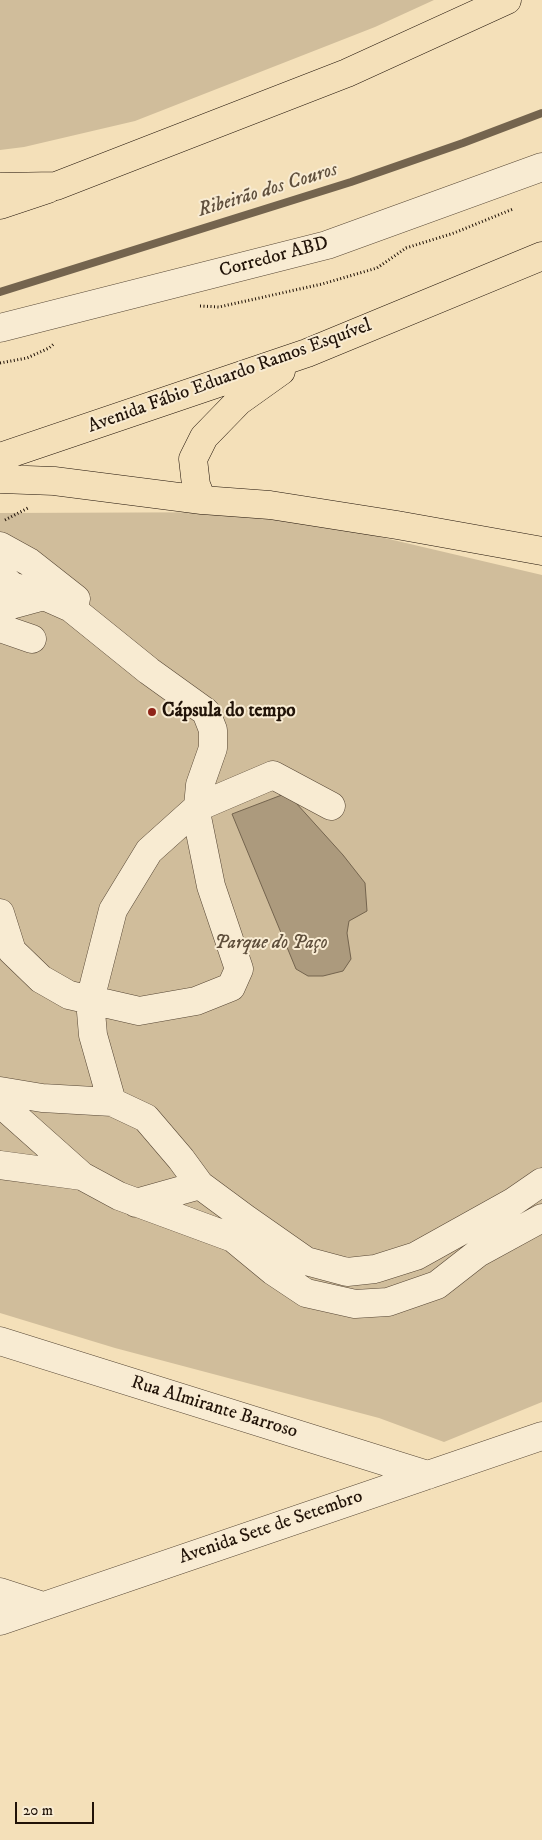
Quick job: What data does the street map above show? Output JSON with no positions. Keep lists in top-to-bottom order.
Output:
{
  "streets": {
    "main road": ["Avenida Fábio Eduardo Ramos Esquível"],
    "street": ["Corredor ABD", "Rua Almirante Barroso", "Avenida Sete de Setembro"]
  },
  "crossings": [
    ["Rua Almirante Barroso", "Avenida Sete de Setembro"]
  ],
  "water": ["Ribeirão dos Couros"],
  "parks": ["Parque do Paço"],
  "places": ["Cápsula do tempo"],
  "scale_bar": "20 m"
}
